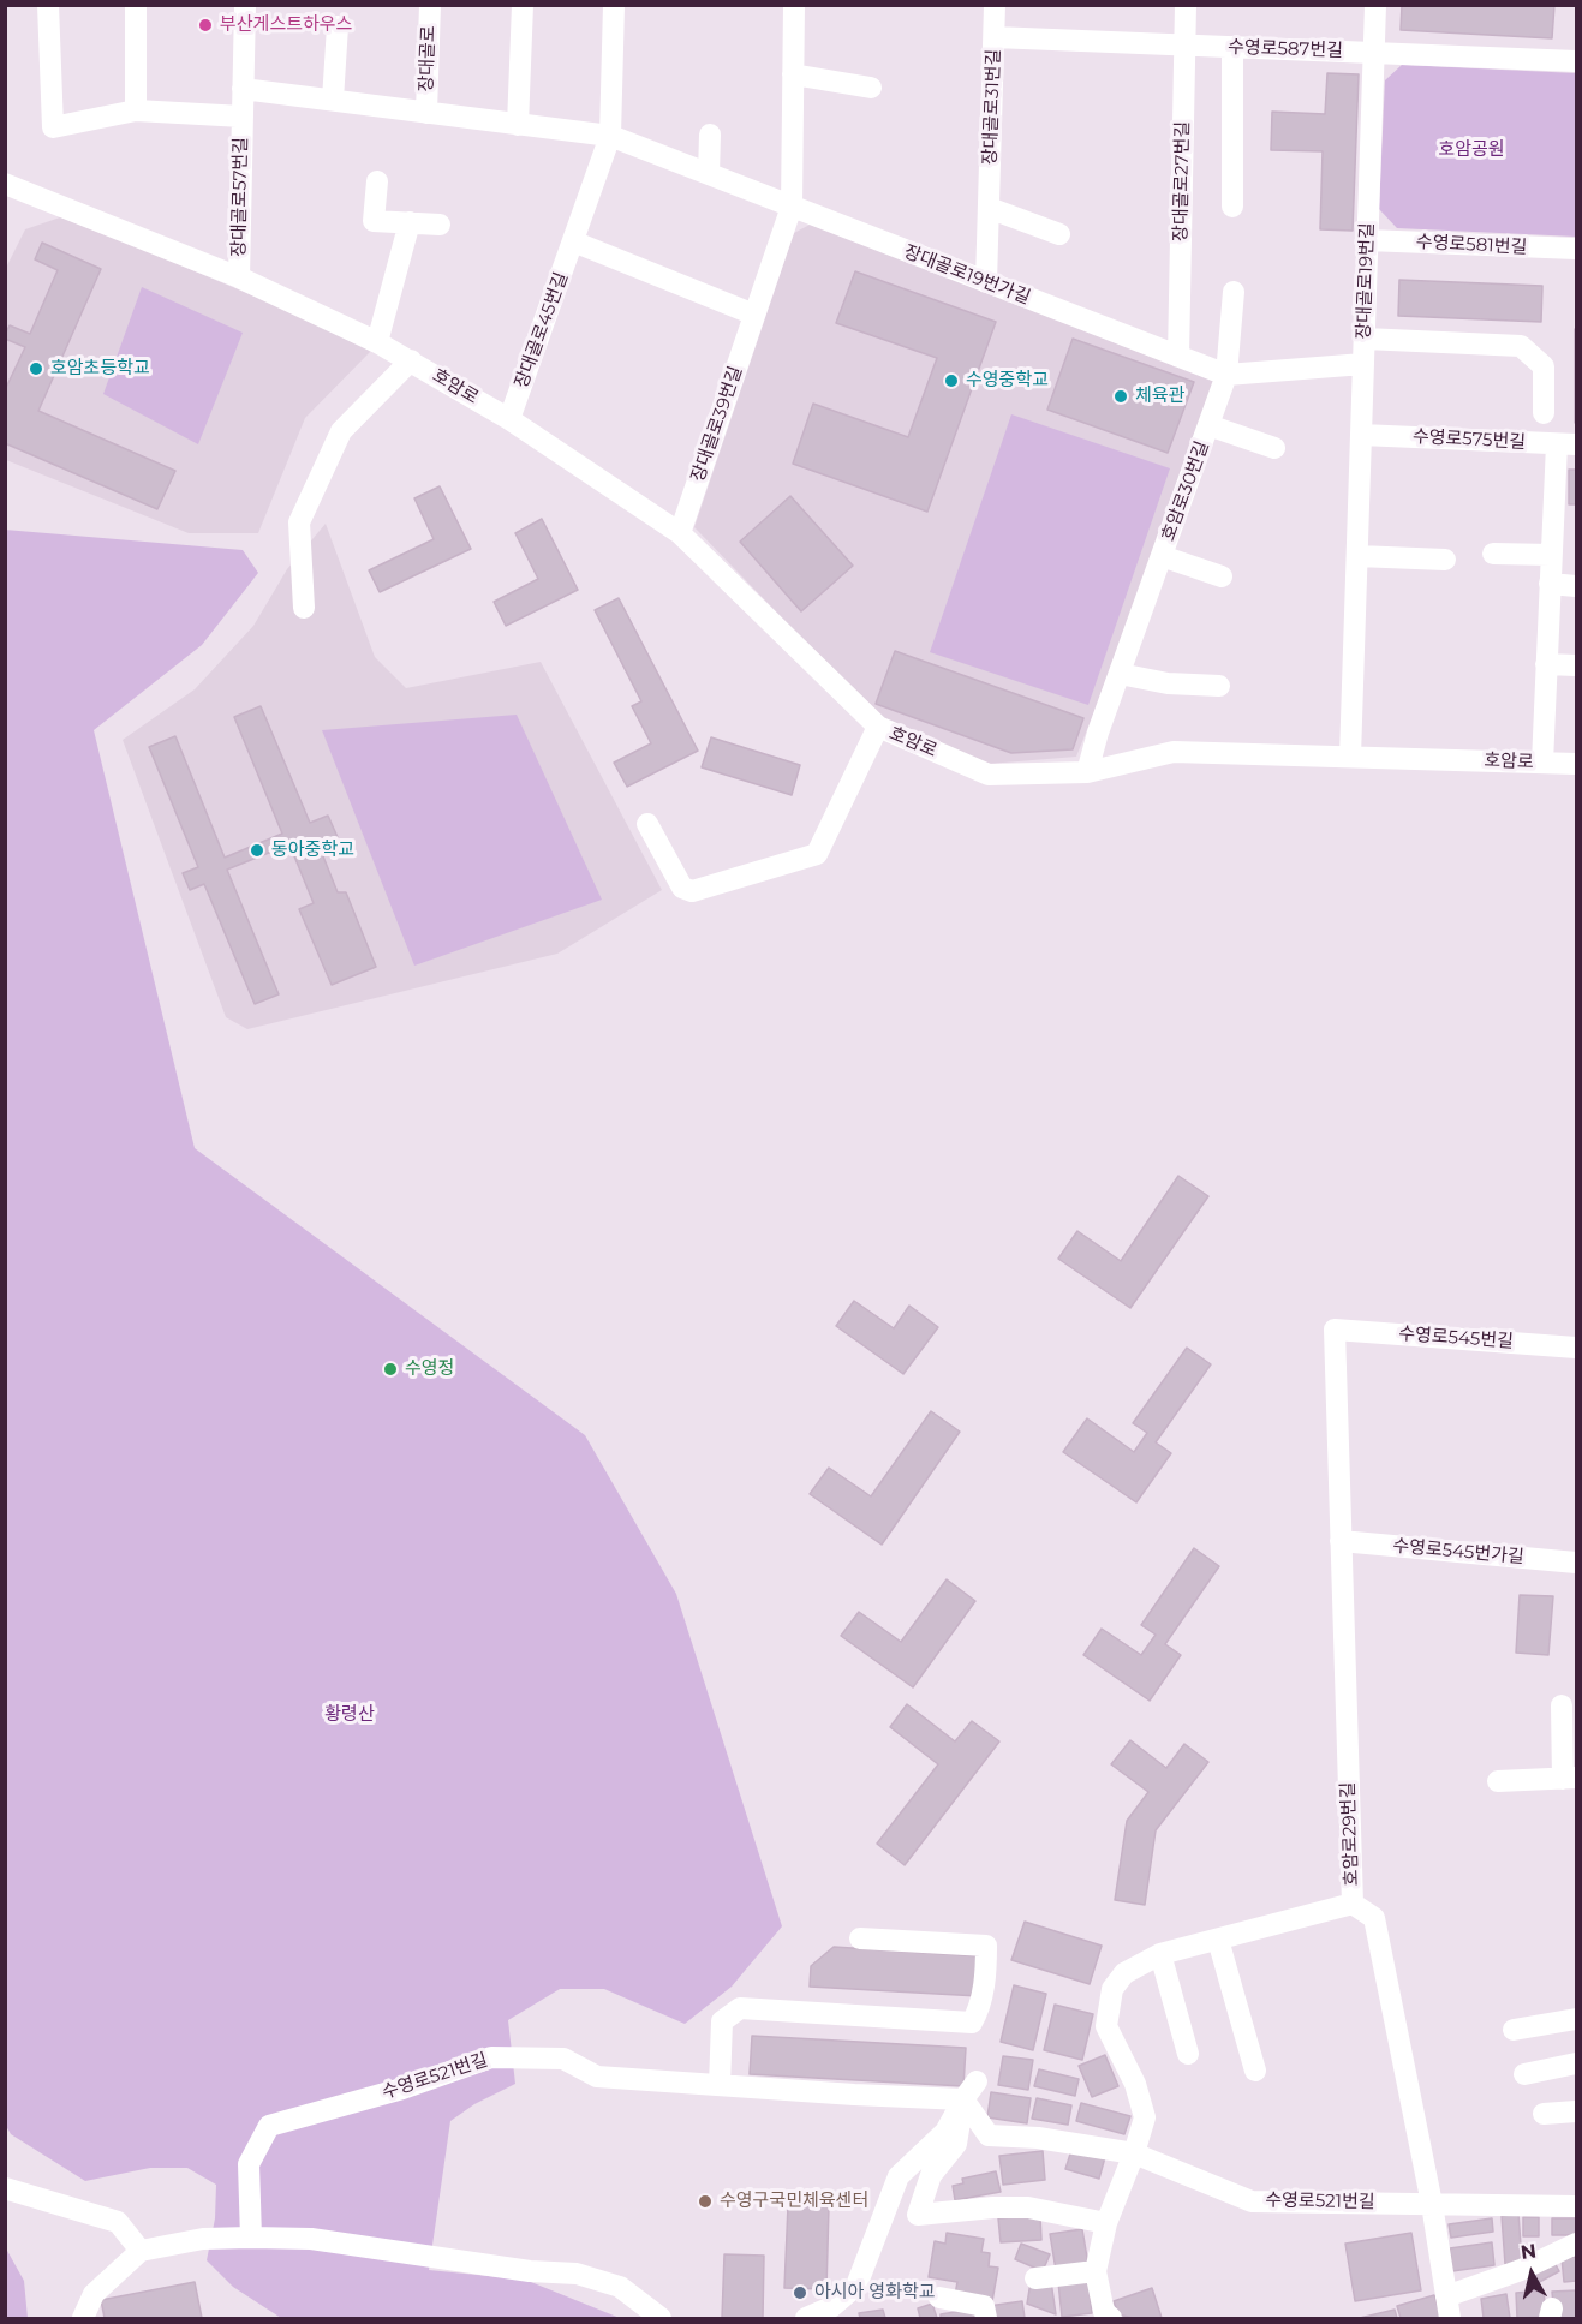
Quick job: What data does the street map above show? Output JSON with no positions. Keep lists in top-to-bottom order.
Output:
{
  "streets": {
    "street": [
      "수영로587번길",
      "장대골로",
      "장대골로31번길",
      "장대골로27번길",
      "장대골로57번길",
      "수영로581번길",
      "장대골로19번가길",
      "장대골로19번길",
      "장대골로45번길",
      "호암로",
      "장대골로39번길",
      "수영로575번길",
      "호암로30번길",
      "수영로545번길",
      "수영로545번가길",
      "호암로29번길",
      "수영로521번길"
    ]
  },
  "crossings": [
    ["수영로587번길", "장대골로31번길"],
    ["수영로587번길", "장대골로27번길"],
    ["수영로587번길", "장대골로19번길"],
    ["장대골로", "장대골로19번가길"],
    ["장대골로31번길", "장대골로19번가길"],
    ["장대골로27번길", "장대골로19번가길"],
    ["장대골로57번길", "장대골로19번가길"],
    ["장대골로57번길", "호암로"],
    ["수영로581번길", "장대골로19번길"],
    ["장대골로19번가길", "장대골로19번길"],
    ["장대골로19번가길", "장대골로45번길"],
    ["장대골로19번가길", "장대골로39번길"],
    ["장대골로19번가길", "호암로30번길"],
    ["장대골로19번길", "호암로"],
    ["장대골로19번길", "수영로575번길"],
    ["장대골로45번길", "호암로"],
    ["호암로", "장대골로39번길"],
    ["호암로", "호암로30번길"],
    ["수영로545번길", "호암로29번길"],
    ["수영로545번가길", "호암로29번길"],
    ["호암로29번길", "수영로521번길"]
  ],
  "parks": ["호암공원", "황령산"],
  "places": [
    "부산게스트하우스",
    "호암초등학교",
    "수영중학교",
    "체육관",
    "동아중학교",
    "수영정",
    "수영구국민체육센터",
    "아시아 영화학교"
  ],
  "north": "top"
}
